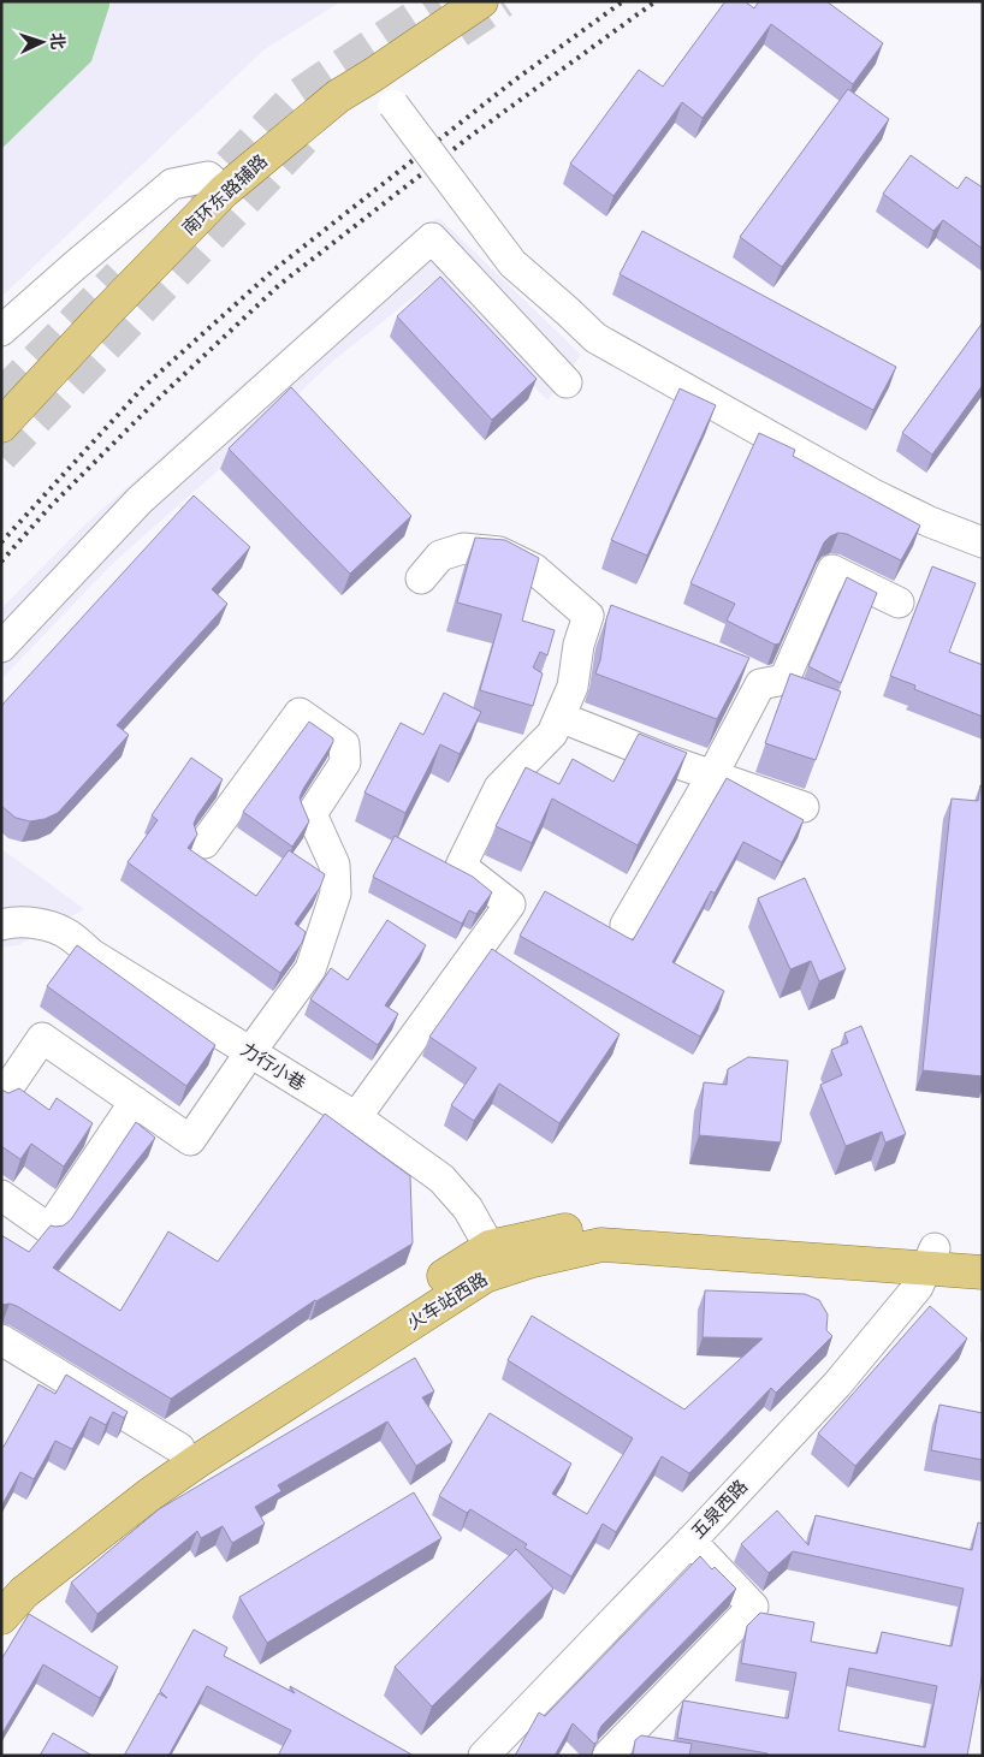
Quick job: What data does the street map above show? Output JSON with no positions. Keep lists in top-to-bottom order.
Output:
{
  "streets": {
    "main road": ["南环东路辅路", "火车站西路"],
    "street": ["力行小巷", "五泉西路"]
  },
  "crossings": [
    ["力行小巷", "火车站西路"],
    ["火车站西路", "五泉西路"]
  ],
  "north": "right"
}
